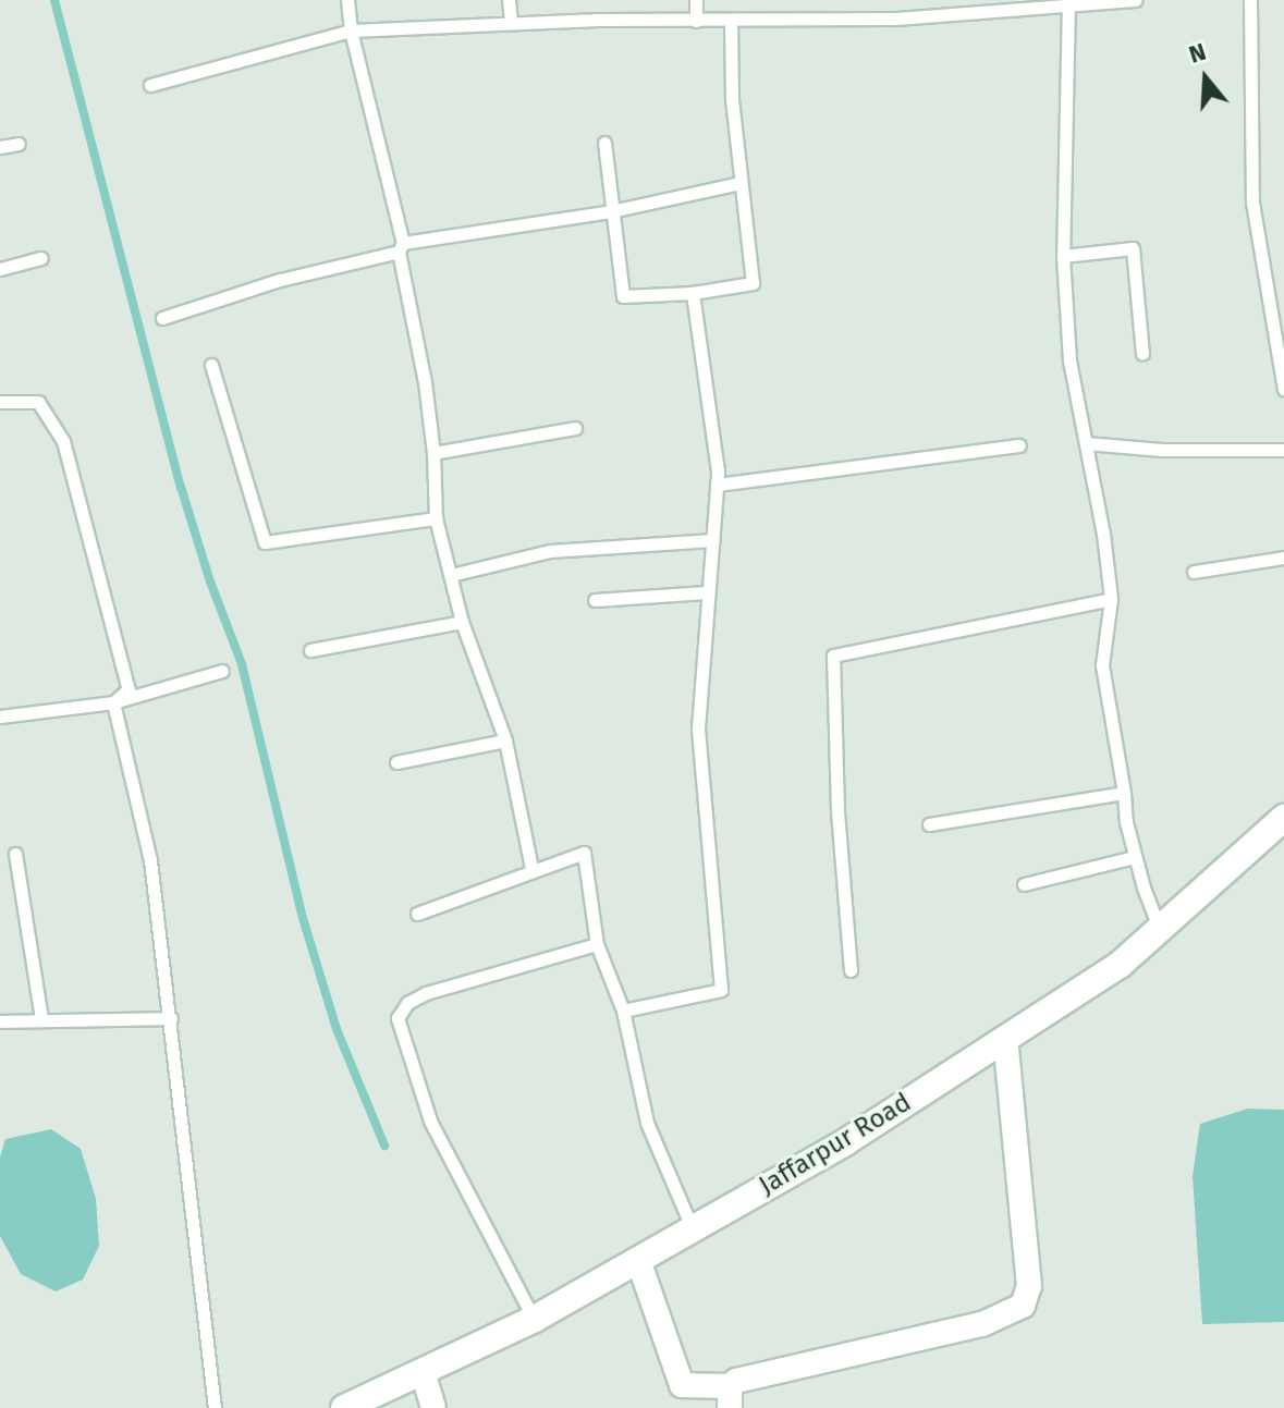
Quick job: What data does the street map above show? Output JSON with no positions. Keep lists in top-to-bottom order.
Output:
{
  "streets": {
    "street": ["Jaffarpur Road"]
  },
  "north": "top"
}
